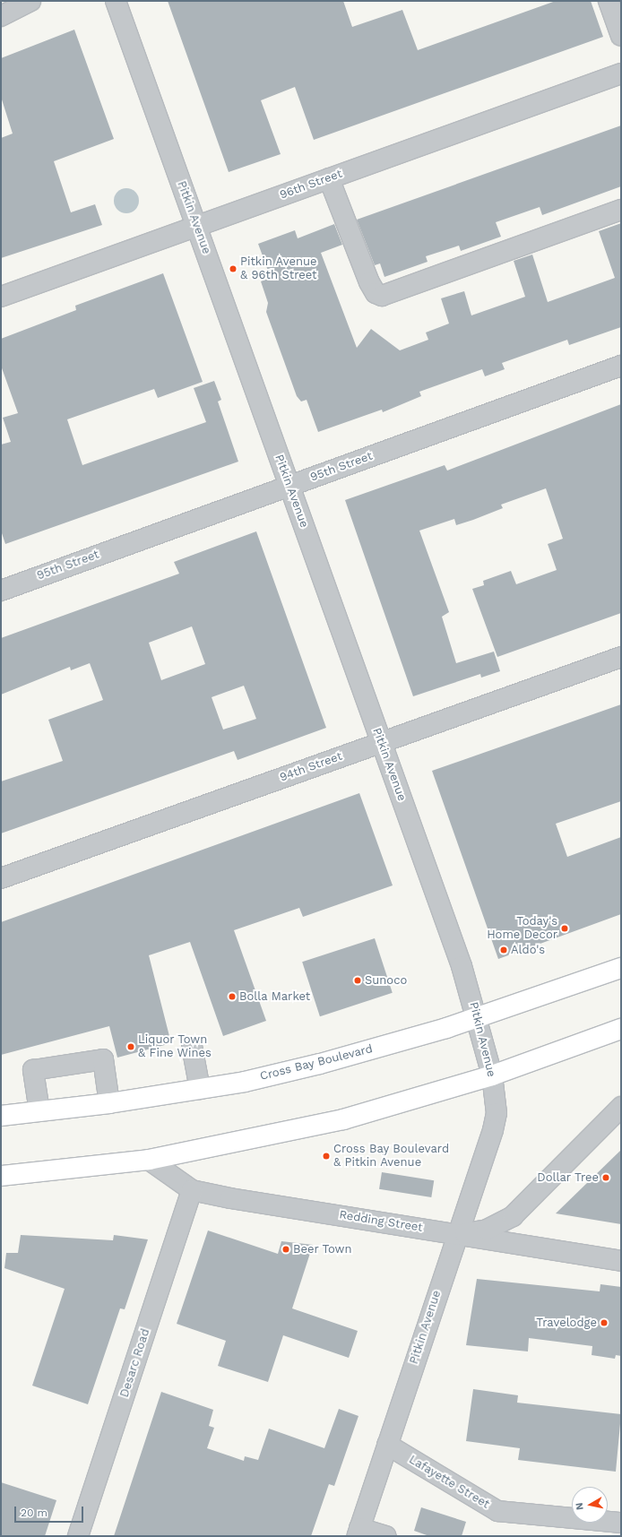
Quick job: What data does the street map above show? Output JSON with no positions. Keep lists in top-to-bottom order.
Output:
{
  "streets": {
    "main road": ["Cross Bay Boulevard"],
    "street": [
      "96th Street",
      "Pitkin Avenue",
      "95th Street",
      "94th Street",
      "Redding Street",
      "Desarc Road",
      "Lafayette Street"
    ]
  },
  "crossings": [
    ["96th Street", "Pitkin Avenue"],
    ["Pitkin Avenue", "95th Street"],
    ["Pitkin Avenue", "94th Street"],
    ["Pitkin Avenue", "Cross Bay Boulevard"],
    ["Pitkin Avenue", "Redding Street"],
    ["Pitkin Avenue", "Lafayette Street"],
    ["Redding Street", "Desarc Road"]
  ],
  "places": [
    "Pitkin Avenue & 96th Street",
    "Today's Home Decor",
    "Aldo's",
    "Sunoco",
    "Bolla Market",
    "Liquor Town & Fine Wines",
    "Cross Bay Boulevard & Pitkin Avenue",
    "Dollar Tree",
    "Beer Town",
    "Travelodge"
  ],
  "scale_bar": "20 m",
  "north": "left"
}
